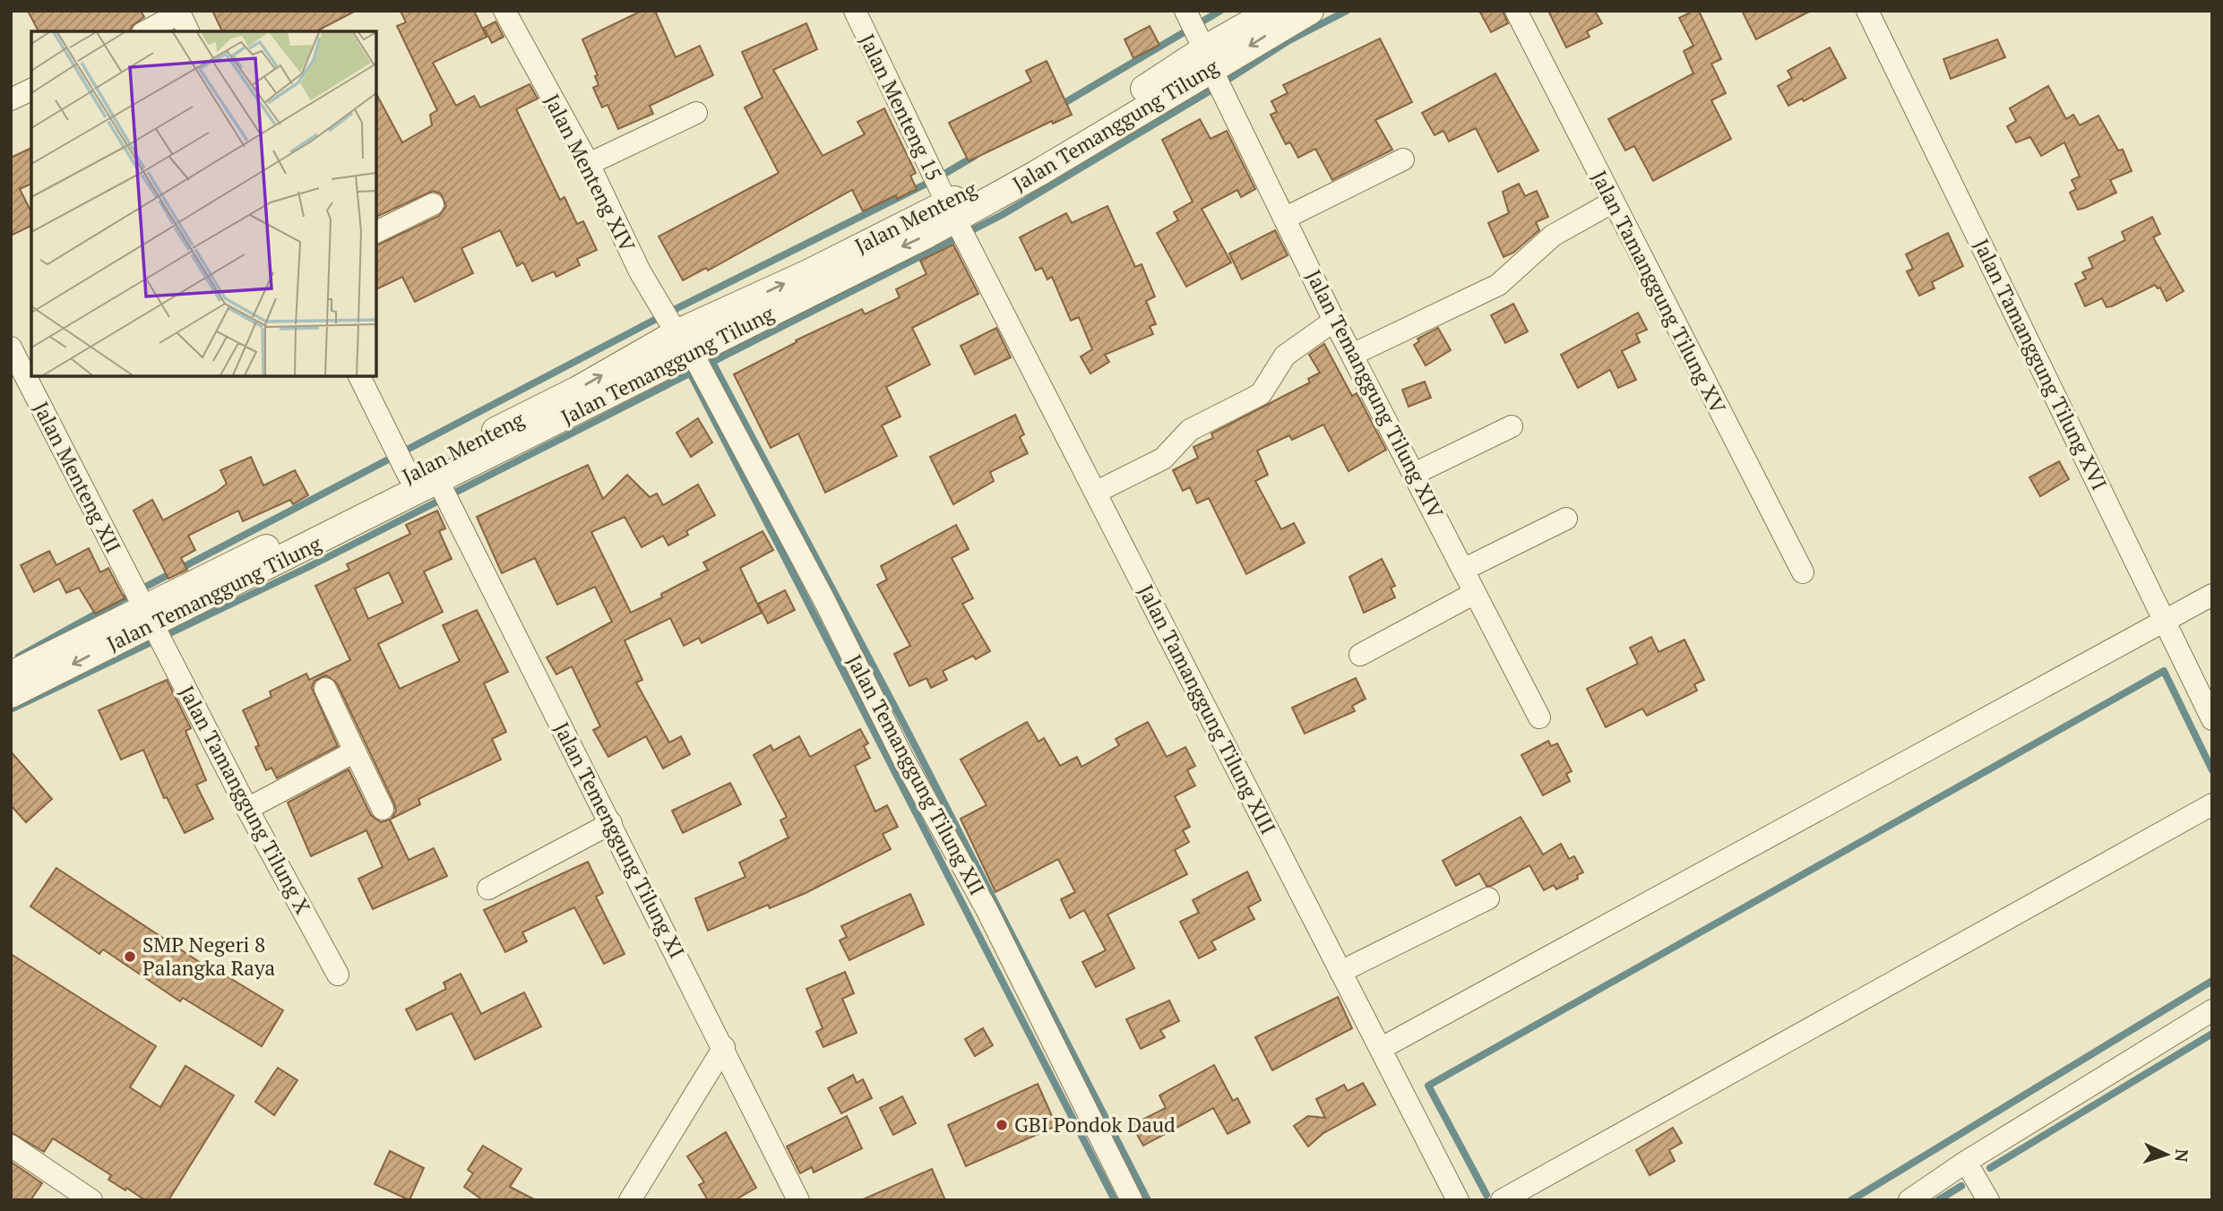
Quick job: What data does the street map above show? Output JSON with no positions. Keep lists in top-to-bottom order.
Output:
{
  "streets": {
    "street": [
      "Jalan Menteng 15",
      "Jalan Temanggung Tilung",
      "Jalan Menteng XIV",
      "Jalan Menteng",
      "Jalan Tamanggung Tilung XV",
      "Jalan Tamanggung Tilung XVI",
      "Jalan Temanggung Tilung XIV",
      "Jalan Menteng XII",
      "Jalan Tamanggung Tilung XIII",
      "Jalan Temanggung Tilung XII",
      "Jalan Tamanggung Tilung X",
      "Jalan Temenggung Tilung XI"
    ]
  },
  "crossings": [
    ["Jalan Menteng 15", "Jalan Temanggung Tilung"],
    ["Jalan Menteng 15", "Jalan Tamanggung Tilung XIII"],
    ["Jalan Temanggung Tilung", "Jalan Menteng XIV"],
    ["Jalan Temanggung Tilung", "Jalan Menteng"],
    ["Jalan Temanggung Tilung", "Jalan Temanggung Tilung XIV"],
    ["Jalan Temanggung Tilung", "Jalan Menteng XII"],
    ["Jalan Temanggung Tilung", "Jalan Tamanggung Tilung XIII"],
    ["Jalan Temanggung Tilung", "Jalan Temanggung Tilung XII"],
    ["Jalan Temanggung Tilung", "Jalan Tamanggung Tilung X"],
    ["Jalan Temanggung Tilung", "Jalan Temenggung Tilung XI"],
    ["Jalan Menteng XIV", "Jalan Menteng"],
    ["Jalan Menteng XIV", "Jalan Temanggung Tilung XII"],
    ["Jalan Menteng", "Jalan Menteng XII"],
    ["Jalan Menteng", "Jalan Temanggung Tilung XII"],
    ["Jalan Menteng", "Jalan Tamanggung Tilung X"],
    ["Jalan Menteng XII", "Jalan Tamanggung Tilung X"]
  ],
  "one_way": ["Jalan Menteng"],
  "places": ["SMP Negeri 8 Palangka Raya", "GBI Pondok Daud"],
  "north": "right"
}
